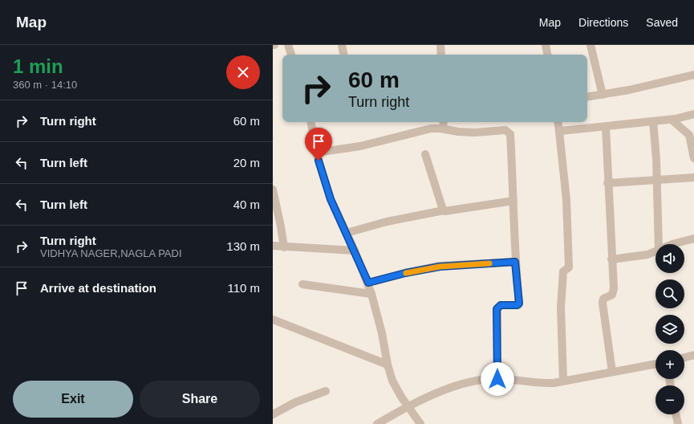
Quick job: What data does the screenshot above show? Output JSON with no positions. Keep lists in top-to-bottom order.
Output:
{
  "page": {
    "header": "Map",
    "nav": ["Map", "Directions", "Saved"],
    "heading": ["1 min", "360 m · 14:10"],
    "turn": ["60 m", "Turn right"],
    "list": [
      {
        "name": "Turn right",
        "value": "60 m"
      },
      {
        "name": "Turn left",
        "value": "20 m"
      },
      {
        "name": "Turn left",
        "value": "40 m"
      },
      {
        "name": "Turn right",
        "note": "VIDHYA NAGER,NAGLA PADI",
        "value": "130 m"
      },
      {
        "name": "Arrive at destination",
        "value": "110 m"
      }
    ],
    "map_buttons": ["+", "−"],
    "buttons": ["Exit", "Share"]
  }
}
